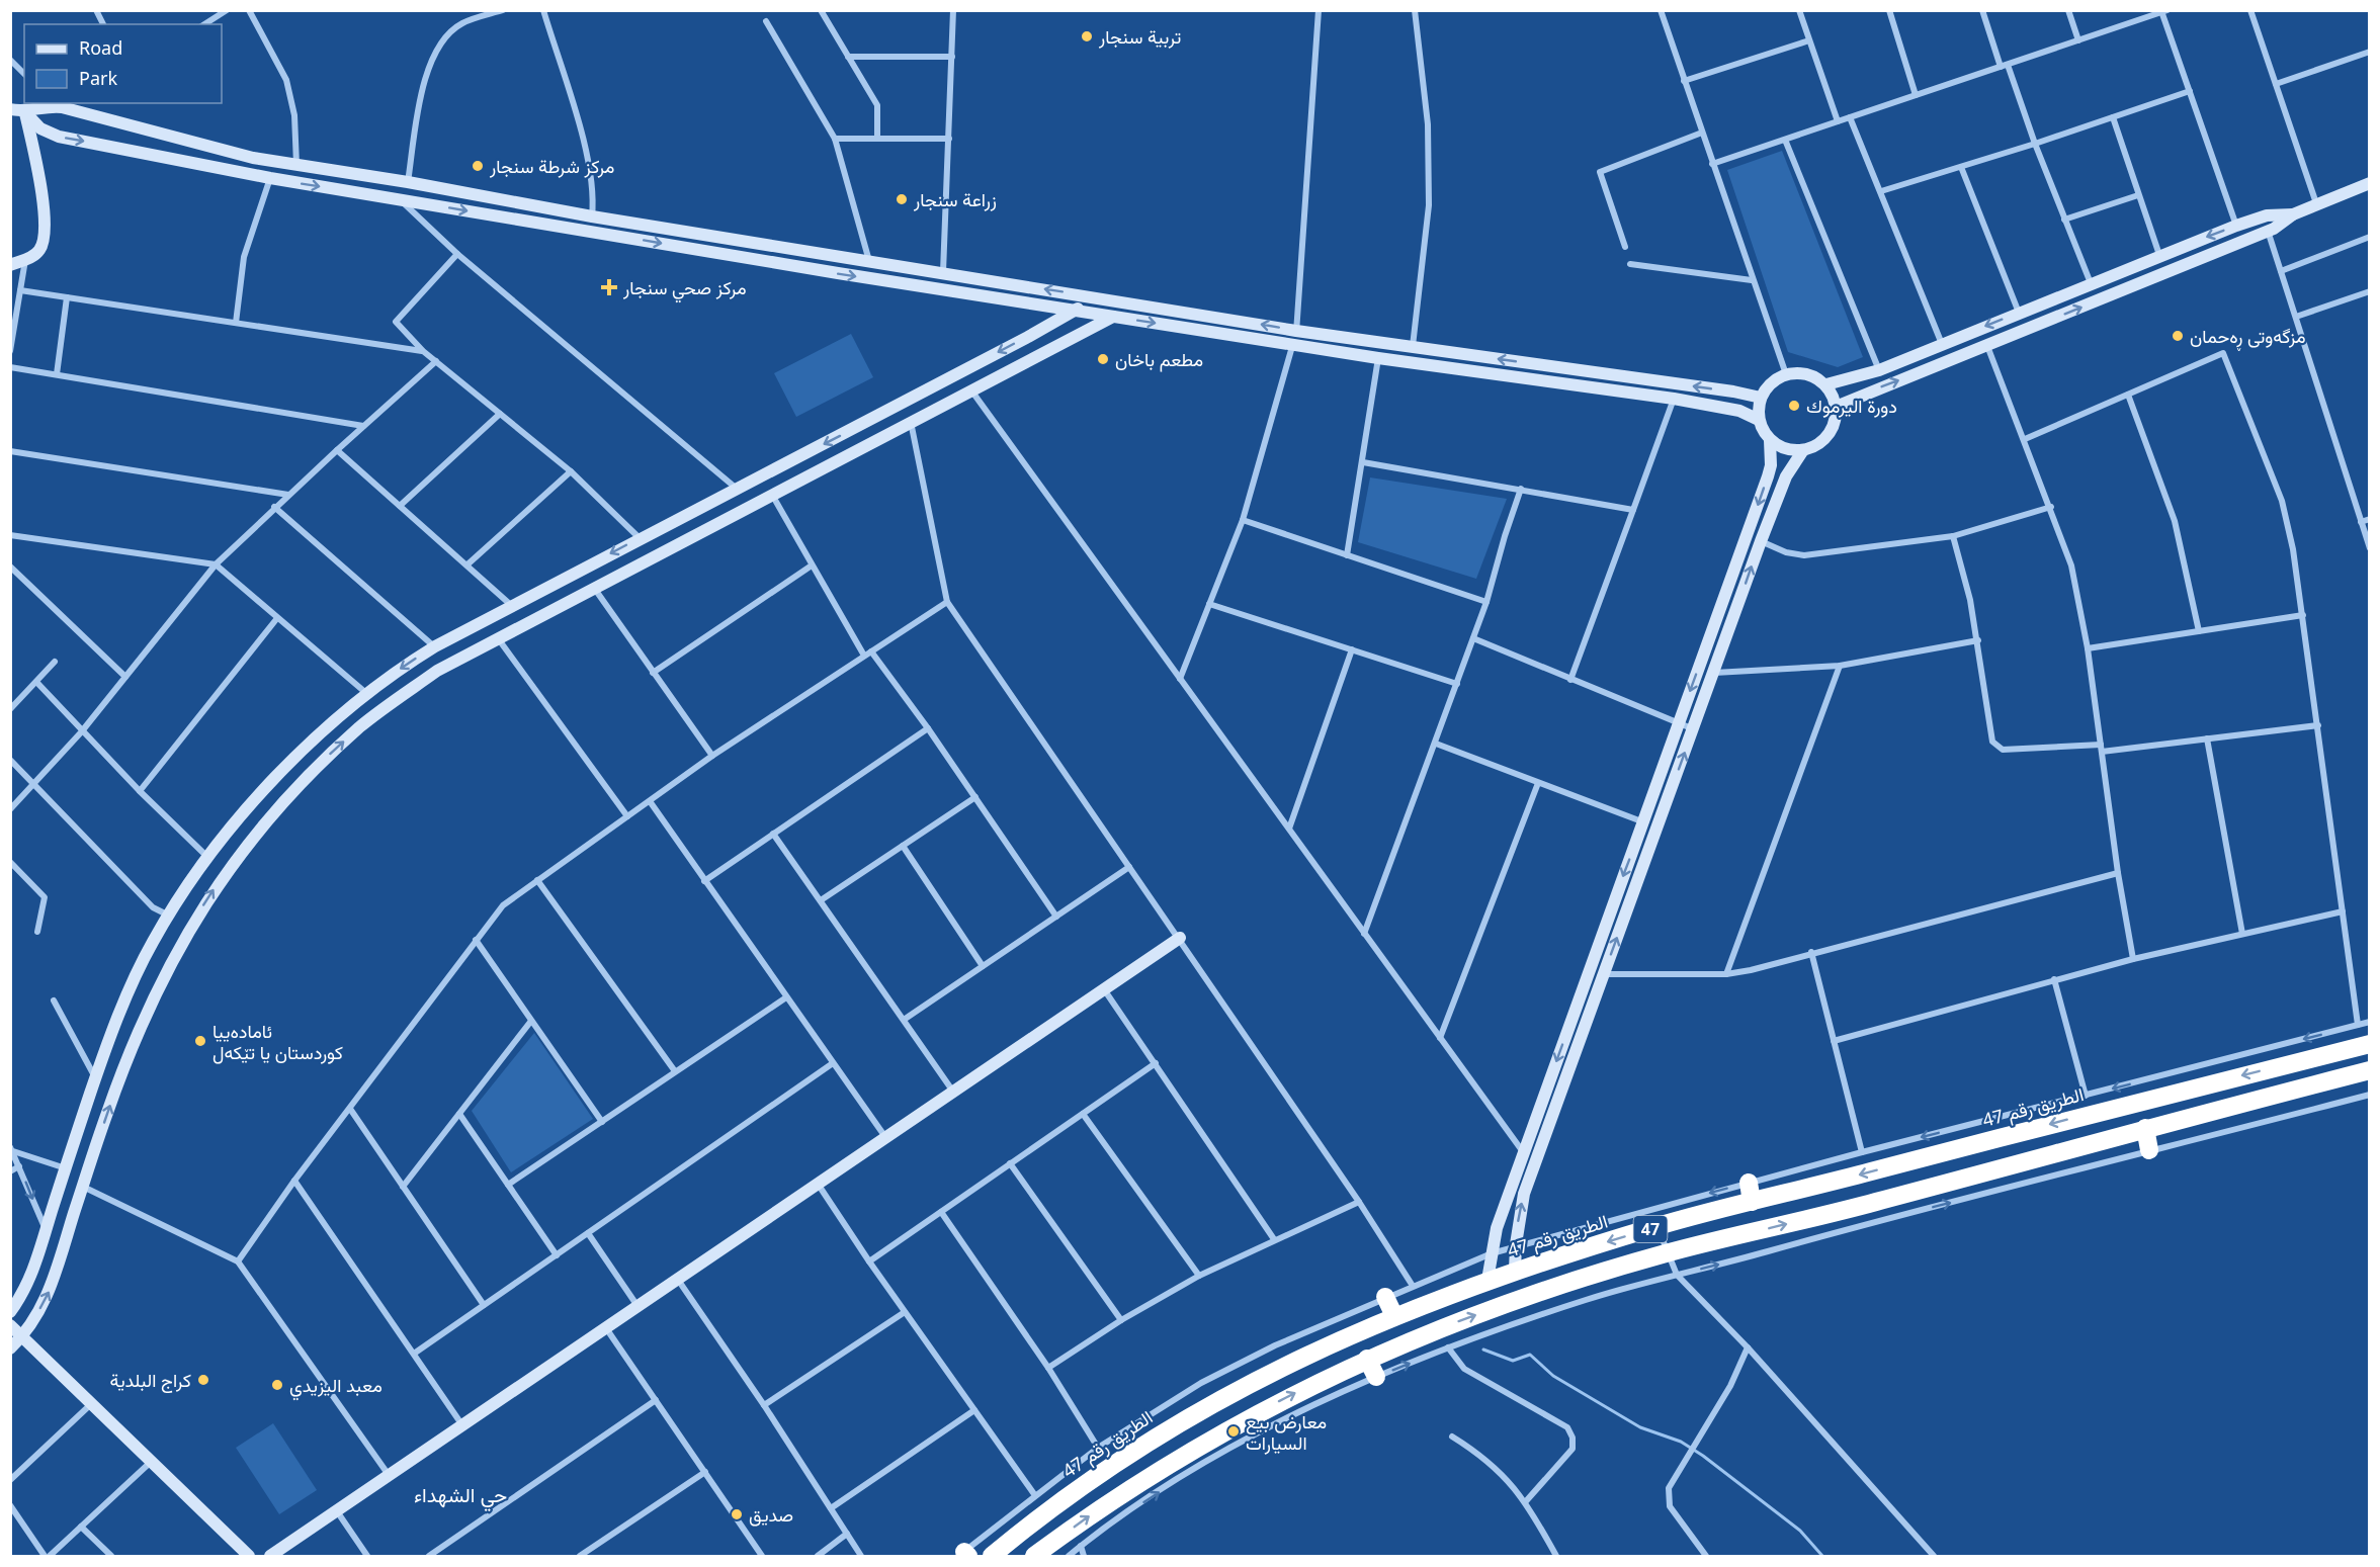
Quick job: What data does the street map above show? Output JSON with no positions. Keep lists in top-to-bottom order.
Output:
{
  "streets": {
    "highway": ["الطريق رقم 47", "47"]
  },
  "districts": ["حي الشهداء"],
  "places": {
    "other": [
      "تربية سنجار",
      "مركز شرطة سنجار",
      "زراعة سنجار",
      "مزگه‌وتی ڕه‌حمان",
      "مطعم باخان",
      "دورة اليرموك",
      "ئامادەییا کوردستان یا تێکەل",
      "كراج البلدية",
      "معبد اليزيدي",
      "معارض بيع السيارات",
      "صديق"
    ],
    "health": ["مركز صحي سنجار"]
  },
  "legend": ["Road", "Park"]
}
